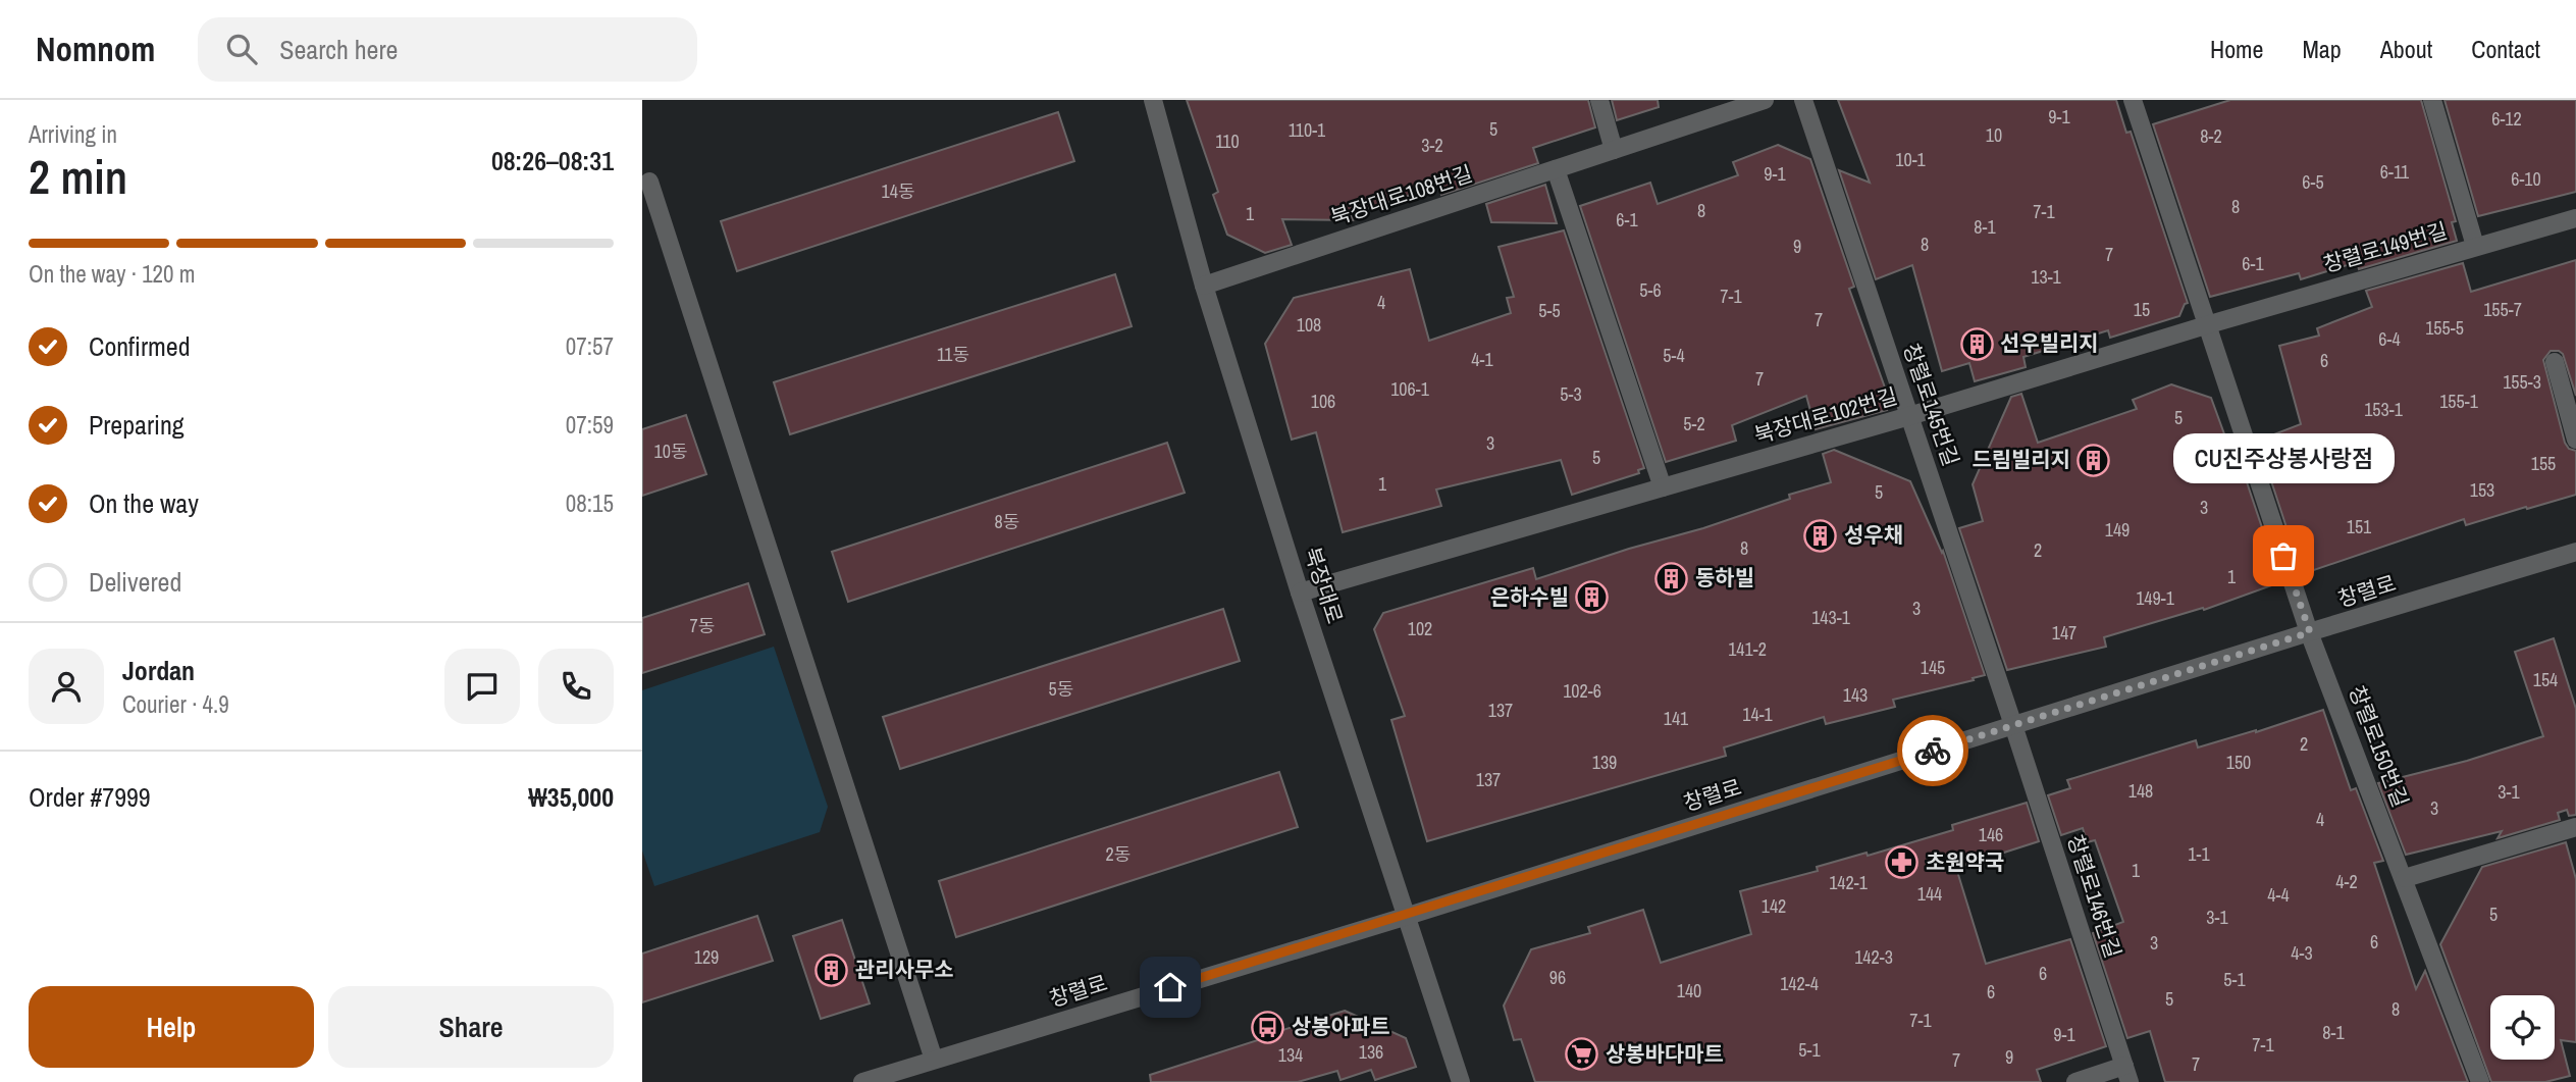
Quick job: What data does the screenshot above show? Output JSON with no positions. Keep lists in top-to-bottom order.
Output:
{
  "streets": {
    "street": [
      "북장대로108번길",
      "창렬로149번길",
      "창렬로145번길",
      "북장대로102번길",
      "북장대로",
      "창렬로",
      "창렬로150번길",
      "창렬로146번길"
    ]
  },
  "crossings": [
    ["북장대로108번길", "북장대로"],
    ["창렬로149번길", "북장대로102번길"],
    ["창렬로145번길", "북장대로102번길"],
    ["창렬로145번길", "창렬로"],
    ["창렬로145번길", "창렬로146번길"],
    ["북장대로102번길", "북장대로"],
    ["북장대로", "창렬로"],
    ["창렬로", "창렬로150번길"],
    ["창렬로", "창렬로146번길"]
  ],
  "places": {
    "building": [
      "선우빌리지",
      "드림빌리지",
      "성우채",
      "동하빌",
      "은하수빌",
      "관리사무소"
    ],
    "other": ["CU진주상봉사랑점"],
    "pharmacy": ["초원약국"],
    "bus stop": ["상봉아파트"],
    "supermarket": ["상봉바다마트"]
  },
  "house_numbers": [
    "9-1",
    "6-12",
    "5",
    "110-1",
    "10",
    "8-2",
    "110",
    "3-2",
    "10-1",
    "6-11",
    "9-1",
    "6-10",
    "6-5",
    "14동",
    "8",
    "8",
    "7-1",
    "1",
    "6-1",
    "8-1",
    "8",
    "9",
    "7",
    "6-1",
    "13-1",
    "5-6",
    "7-1",
    "4",
    "15",
    "155-7",
    "5-5",
    "7",
    "108",
    "155-5",
    "6-4",
    "11동",
    "5-4",
    "4-1",
    "6",
    "7",
    "155-3",
    "106-1",
    "5-3",
    "106",
    "155-1",
    "153-1",
    "5",
    "5-2",
    "3",
    "10동",
    "5",
    "155",
    "1",
    "153",
    "5",
    "3",
    "8동",
    "151",
    "149",
    "8",
    "2",
    "1",
    "149-1",
    "3",
    "143-1",
    "7동",
    "102",
    "147",
    "141-2",
    "145",
    "154",
    "5동",
    "102-6",
    "143",
    "137",
    "14-1",
    "141",
    "2",
    "139",
    "150",
    "137",
    "148",
    "3-1",
    "3",
    "4",
    "146",
    "2동",
    "1-1",
    "1",
    "4-2",
    "142-1",
    "144",
    "4-4",
    "142",
    "5",
    "3-1",
    "6",
    "3",
    "4-3",
    "129",
    "142-3",
    "6",
    "96",
    "5-1",
    "142-4",
    "140",
    "6",
    "5",
    "8",
    "7-1",
    "8-1",
    "9-1",
    "7-1",
    "5-1",
    "136",
    "134",
    "9",
    "7",
    "7"
  ],
  "page": {
    "header": "Nomnom",
    "search": "Search here",
    "nav": [
      "Home",
      "Map",
      "About",
      "Contact"
    ],
    "heading": ["2 min", "Arriving in", "08:26–08:31"],
    "panel": [
      "Jordan",
      "Courier · 4.9",
      "Order #7999",
      "₩35,000"
    ],
    "bar": "On the way · 120 m",
    "list": [
      ["Confirmed", "07:57"],
      ["Preparing", "07:59"],
      ["On the way", "08:15"],
      "Delivered"
    ],
    "bubble": "CU진주상봉사랑점",
    "buttons": ["Help", "Share"]
  }
}
